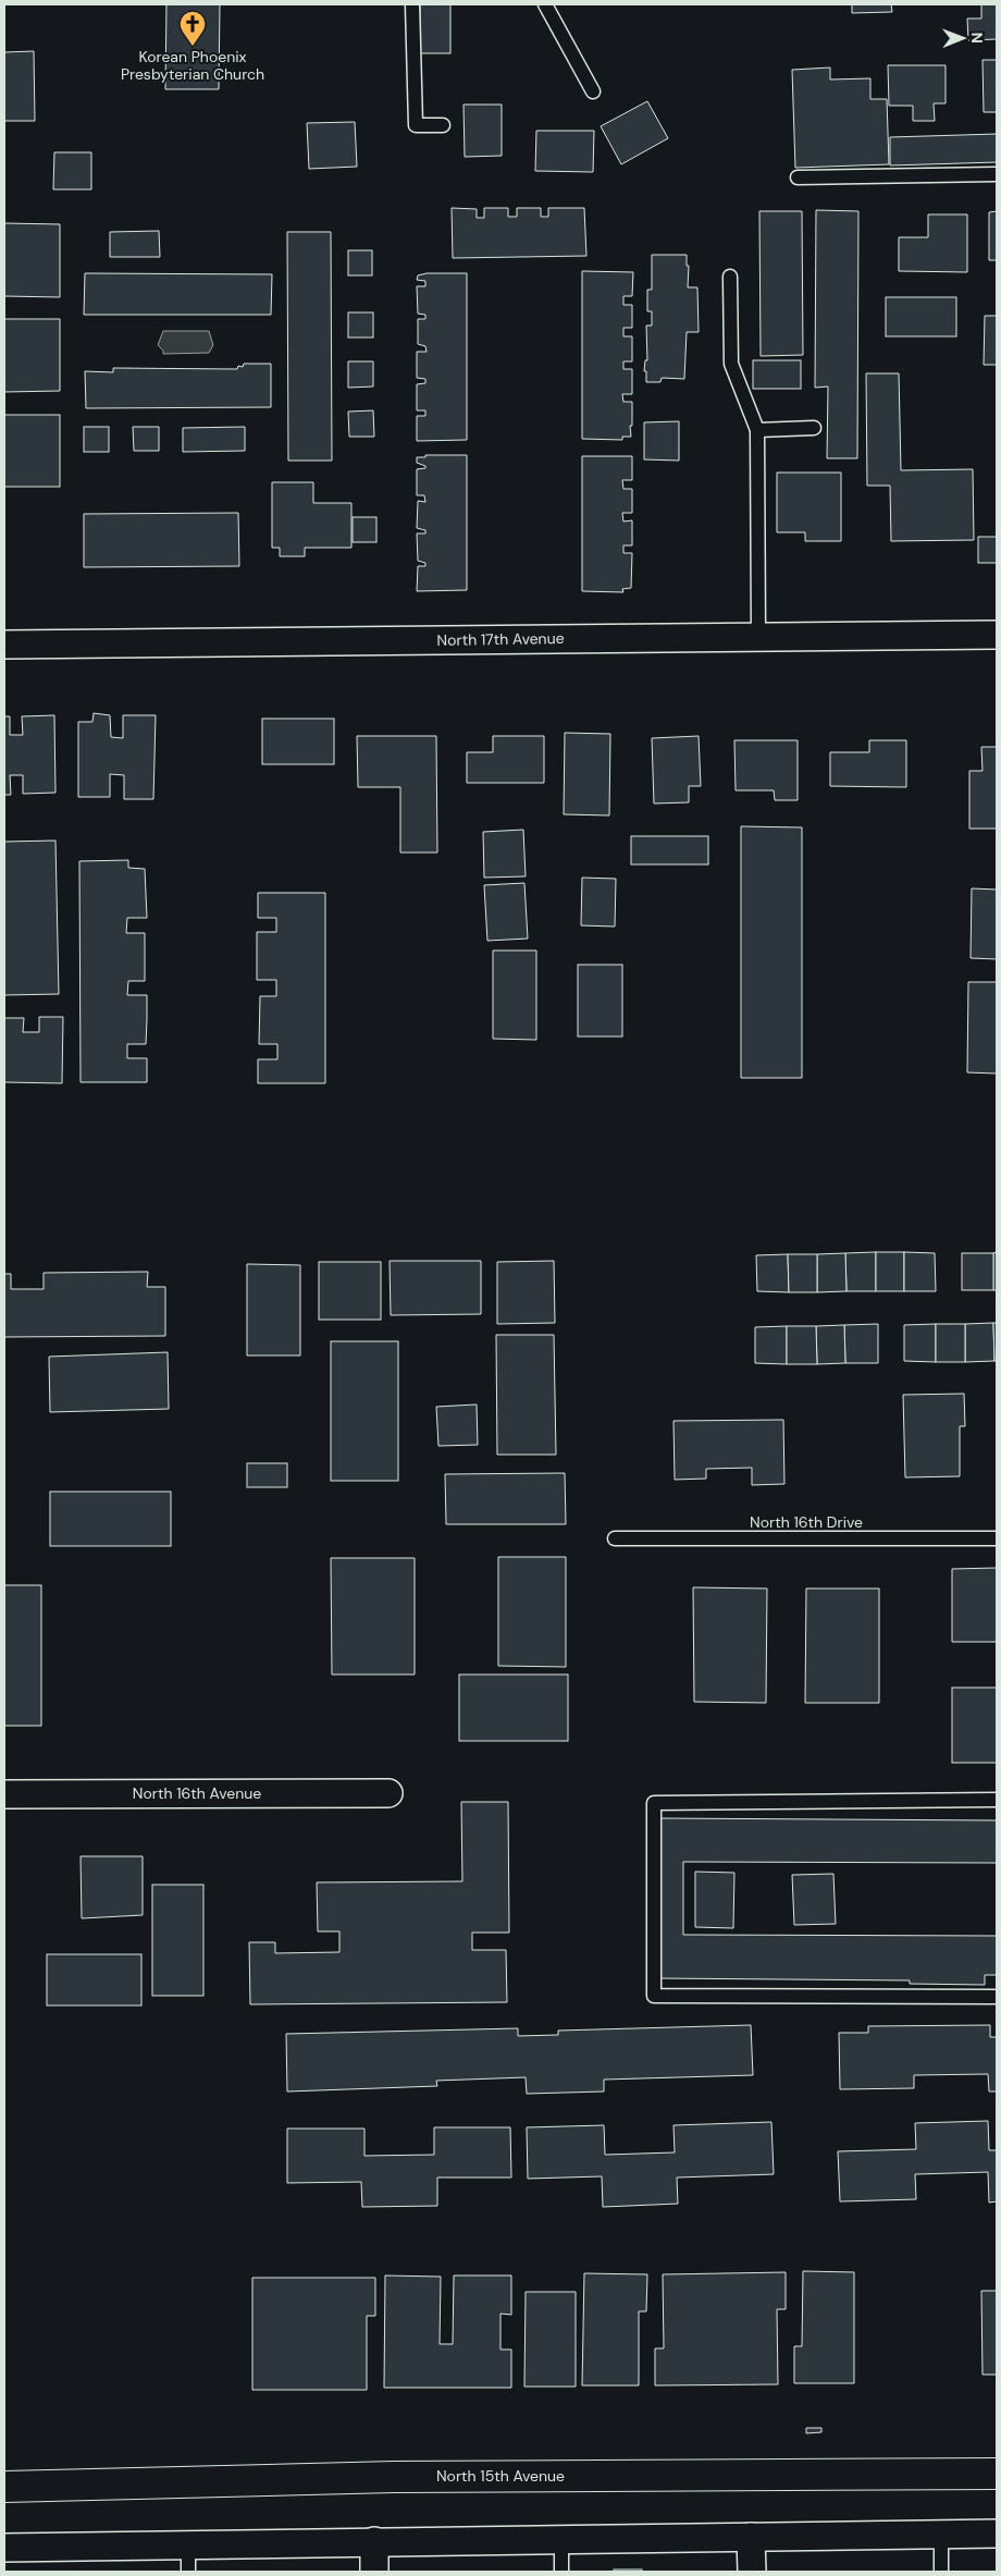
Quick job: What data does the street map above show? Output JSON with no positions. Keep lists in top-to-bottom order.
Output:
{
  "streets": {
    "street": ["North 17th Avenue", "North 16th Avenue", "North 15th Avenue"],
    "lane": ["North 16th Drive"]
  },
  "places": {
    "church": ["Korean Phoenix Presbyterian Church"]
  },
  "north": "right"
}
